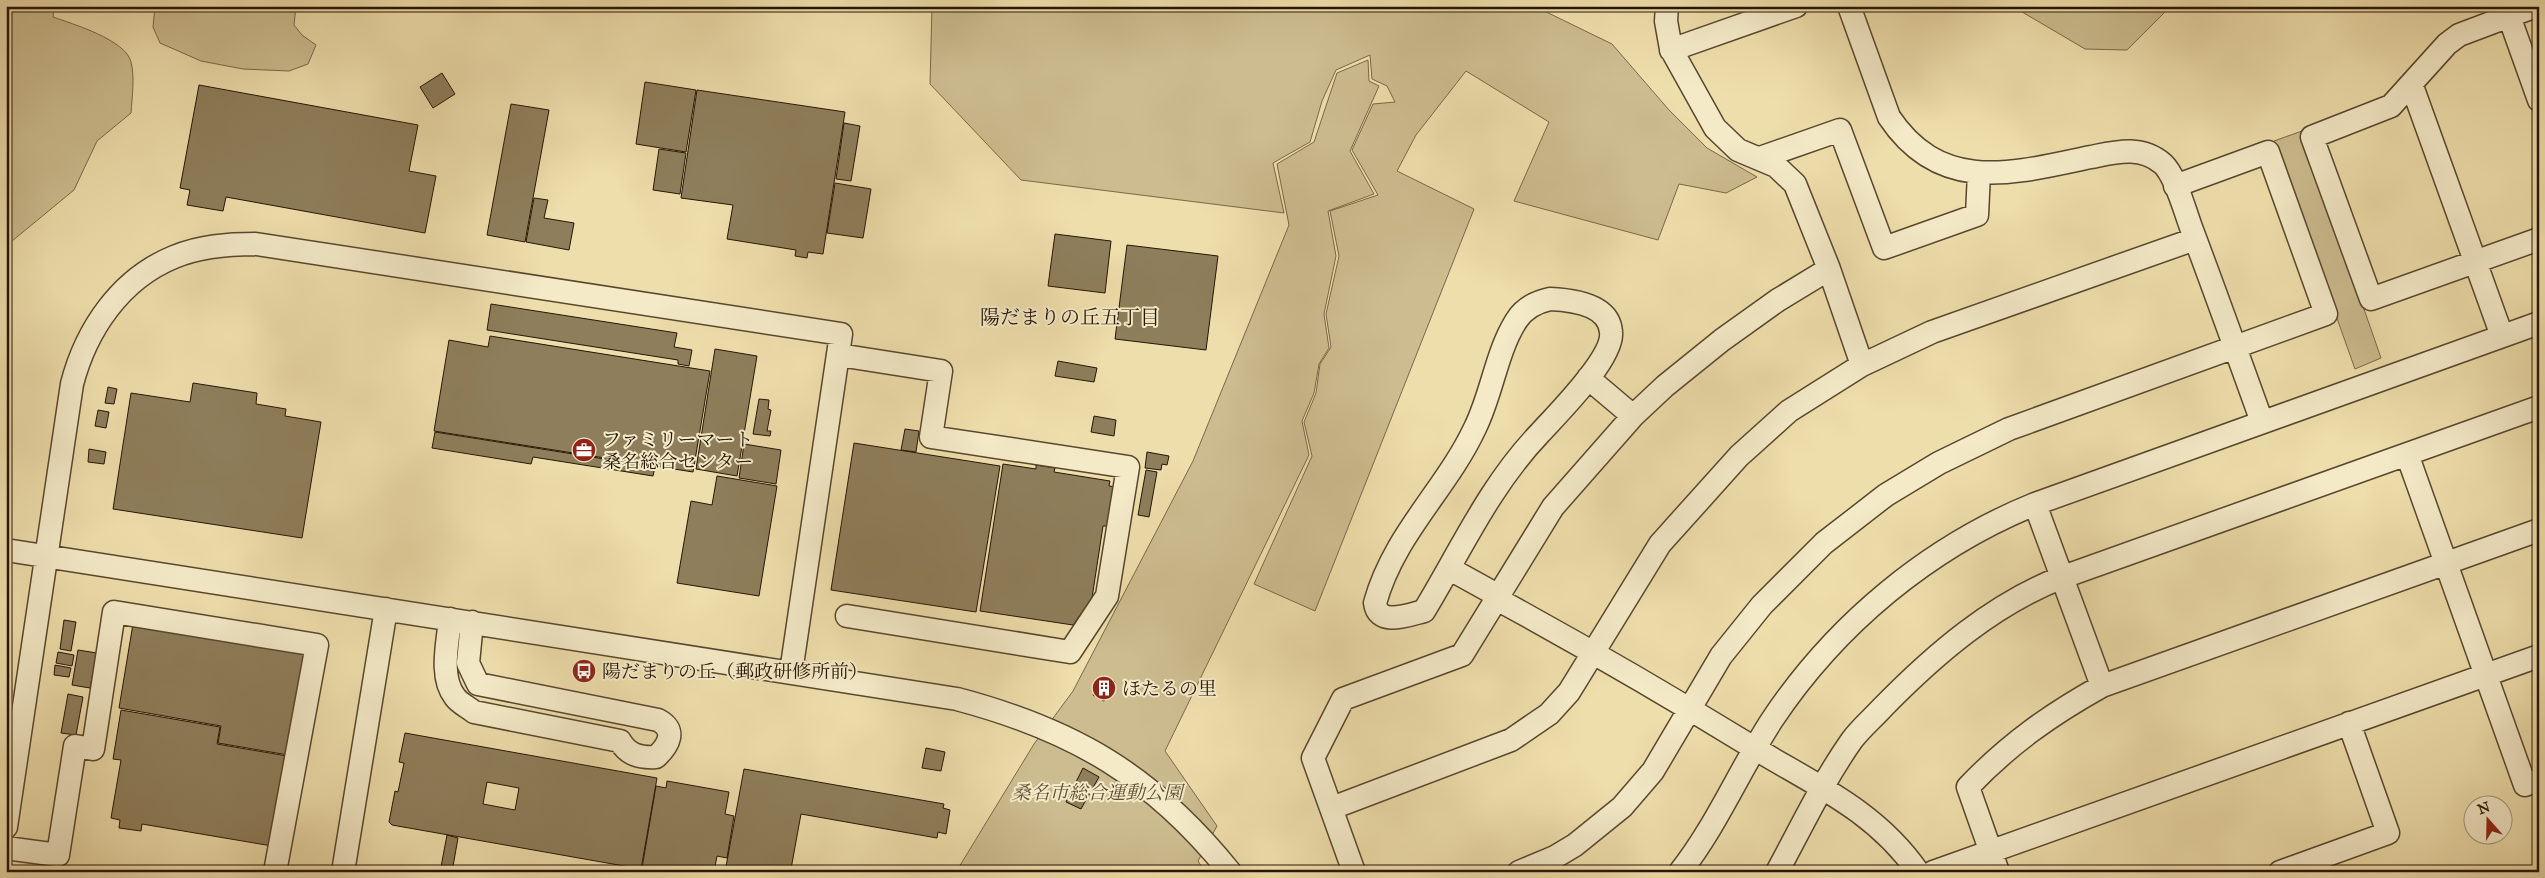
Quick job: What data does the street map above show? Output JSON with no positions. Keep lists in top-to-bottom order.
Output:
{
  "districts": ["陽だまりの丘五丁目"],
  "parks": ["桑名市総合運動公園"],
  "places": {
    "office": ["ファミリーマート 桑名総合センター"],
    "bus stop": ["陽だまりの丘（郵政研修所前）"],
    "building": ["ほたるの里"]
  },
  "north": "top"
}
